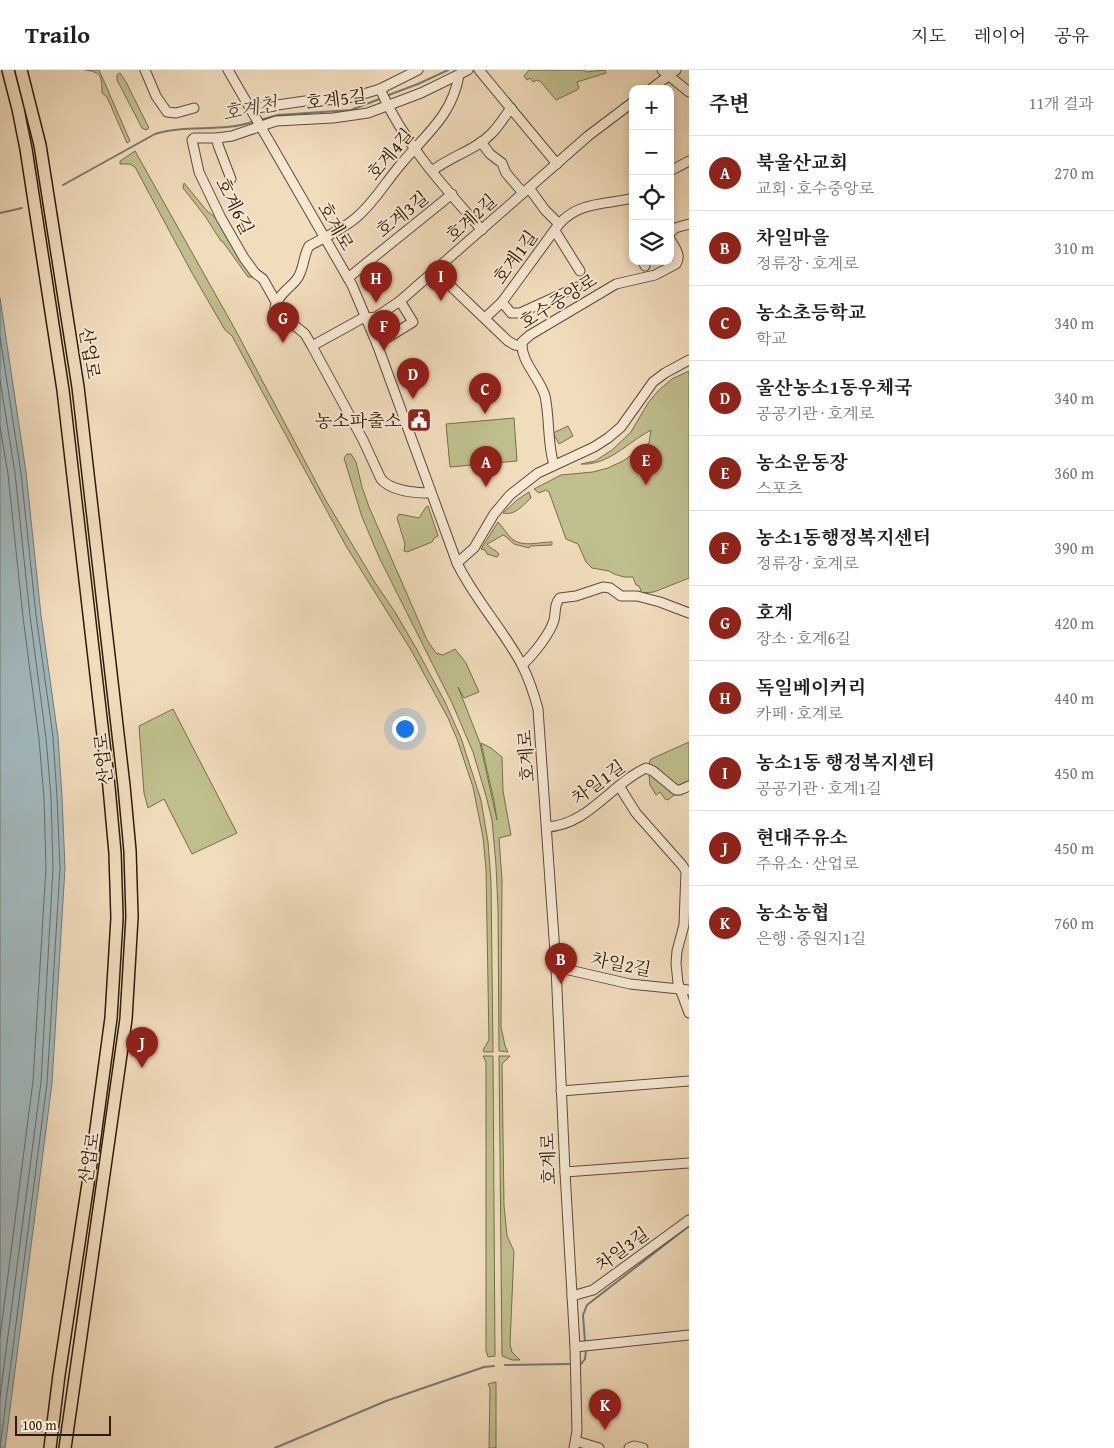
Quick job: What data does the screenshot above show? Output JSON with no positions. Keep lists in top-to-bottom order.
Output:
{
  "streets": {
    "main road": ["산업로"],
    "street": [
      "호계5길",
      "호계4길",
      "호계6길",
      "호계3길",
      "호계2길",
      "호계로",
      "호계1길",
      "호수중앙로",
      "차일1길",
      "차일2길",
      "차일3길"
    ]
  },
  "crossings": [
    ["호계5길", "호계4길"],
    ["호계5길", "호계6길"],
    ["호계5길", "호계3길"],
    ["호계5길", "호계로"],
    ["호계4길", "호계3길"],
    ["호계4길", "호계로"],
    ["호계6길", "호계로"],
    ["호계3길", "호계2길"],
    ["호계3길", "호계로"],
    ["호계2길", "호계로"],
    ["호계로", "차일1길"],
    ["호계로", "차일2길"],
    ["호계로", "차일3길"],
    ["차일1길", "차일2길"]
  ],
  "water": ["호계천"],
  "places": {
    "public building": ["농소파출소"]
  },
  "scale_bar": "100 m",
  "page": {
    "header": "Trailo",
    "nav": ["지도", "레이어", "공유"],
    "heading": ["주변", "11개 결과"],
    "map_buttons": ["+", "−"],
    "list": [
      {
        "mark": "A",
        "name": "북울산교회",
        "note": "교회 · 호수중앙로",
        "value": "270 m"
      },
      {
        "mark": "B",
        "name": "차일마을",
        "note": "정류장 · 호계로",
        "value": "310 m"
      },
      {
        "mark": "C",
        "name": "농소초등학교",
        "note": "학교",
        "value": "340 m"
      },
      {
        "mark": "D",
        "name": "울산농소1동우체국",
        "note": "공공기관 · 호계로",
        "value": "340 m"
      },
      {
        "mark": "E",
        "name": "농소운동장",
        "note": "스포츠",
        "value": "360 m"
      },
      {
        "mark": "F",
        "name": "농소1동행정복지센터",
        "note": "정류장 · 호계로",
        "value": "390 m"
      },
      {
        "mark": "G",
        "name": "호계",
        "note": "장소 · 호계6길",
        "value": "420 m"
      },
      {
        "mark": "H",
        "name": "독일베이커리",
        "note": "카페 · 호계로",
        "value": "440 m"
      },
      {
        "mark": "I",
        "name": "농소1동 행정복지센터",
        "note": "공공기관 · 호계1길",
        "value": "450 m"
      },
      {
        "mark": "J",
        "name": "현대주유소",
        "note": "주유소 · 산업로",
        "value": "450 m"
      },
      {
        "mark": "K",
        "name": "농소농협",
        "note": "은행 · 중원지1길",
        "value": "760 m"
      }
    ],
    "pins": [
      "I",
      "H",
      "G",
      "F",
      "D",
      "C",
      "E",
      "A",
      "B",
      "J",
      "K"
    ],
    "scale": "100 m"
  }
}
